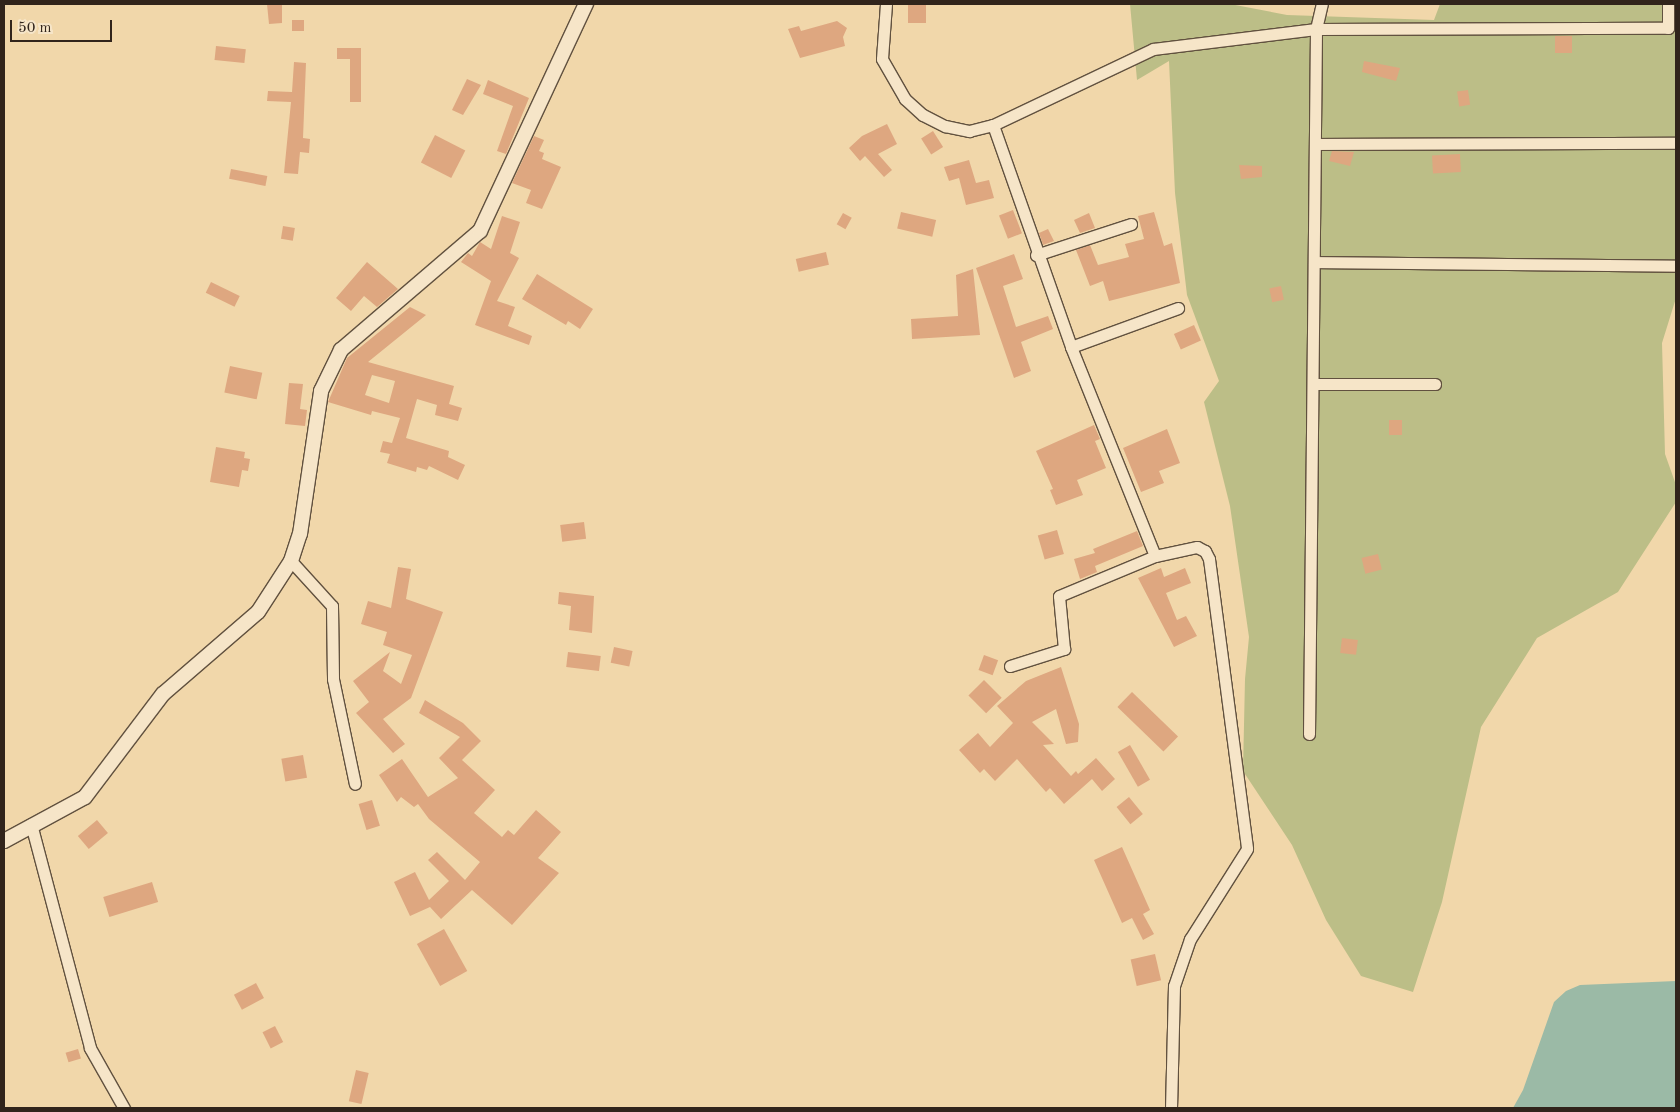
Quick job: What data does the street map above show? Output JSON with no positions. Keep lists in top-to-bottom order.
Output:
{
  "scale_bar": "50 m"
}
